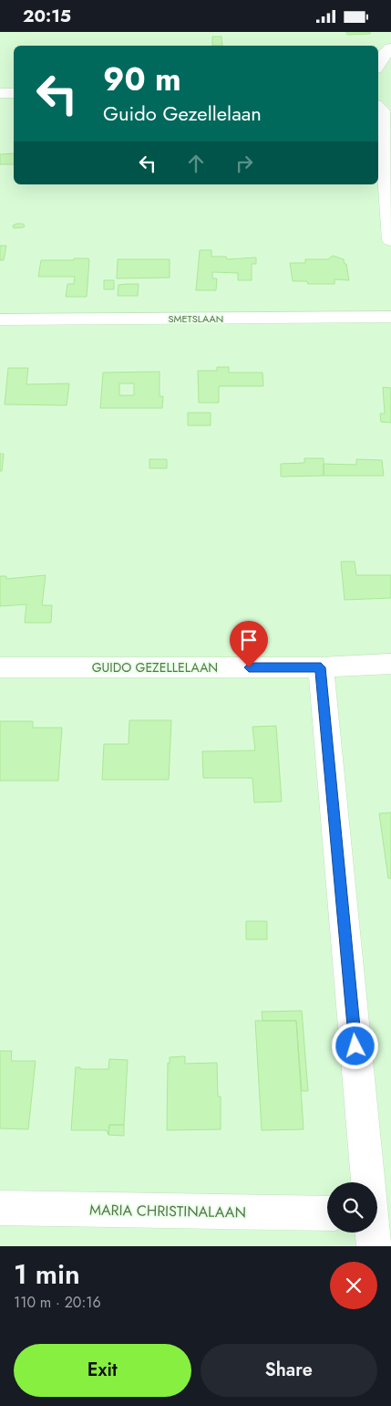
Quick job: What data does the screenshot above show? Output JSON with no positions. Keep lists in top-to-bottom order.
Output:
{
  "streets": {
    "street": ["SMETSLAAN", "GUIDO GEZELLELAAN", "MARIA CHRISTINALAAN"]
  },
  "page": {
    "status": "20:15",
    "turn": ["90 m", "Guido Gezellelaan"],
    "heading": ["1 min", "110 m · 20:16"],
    "buttons": ["Exit", "Share"]
  }
}
